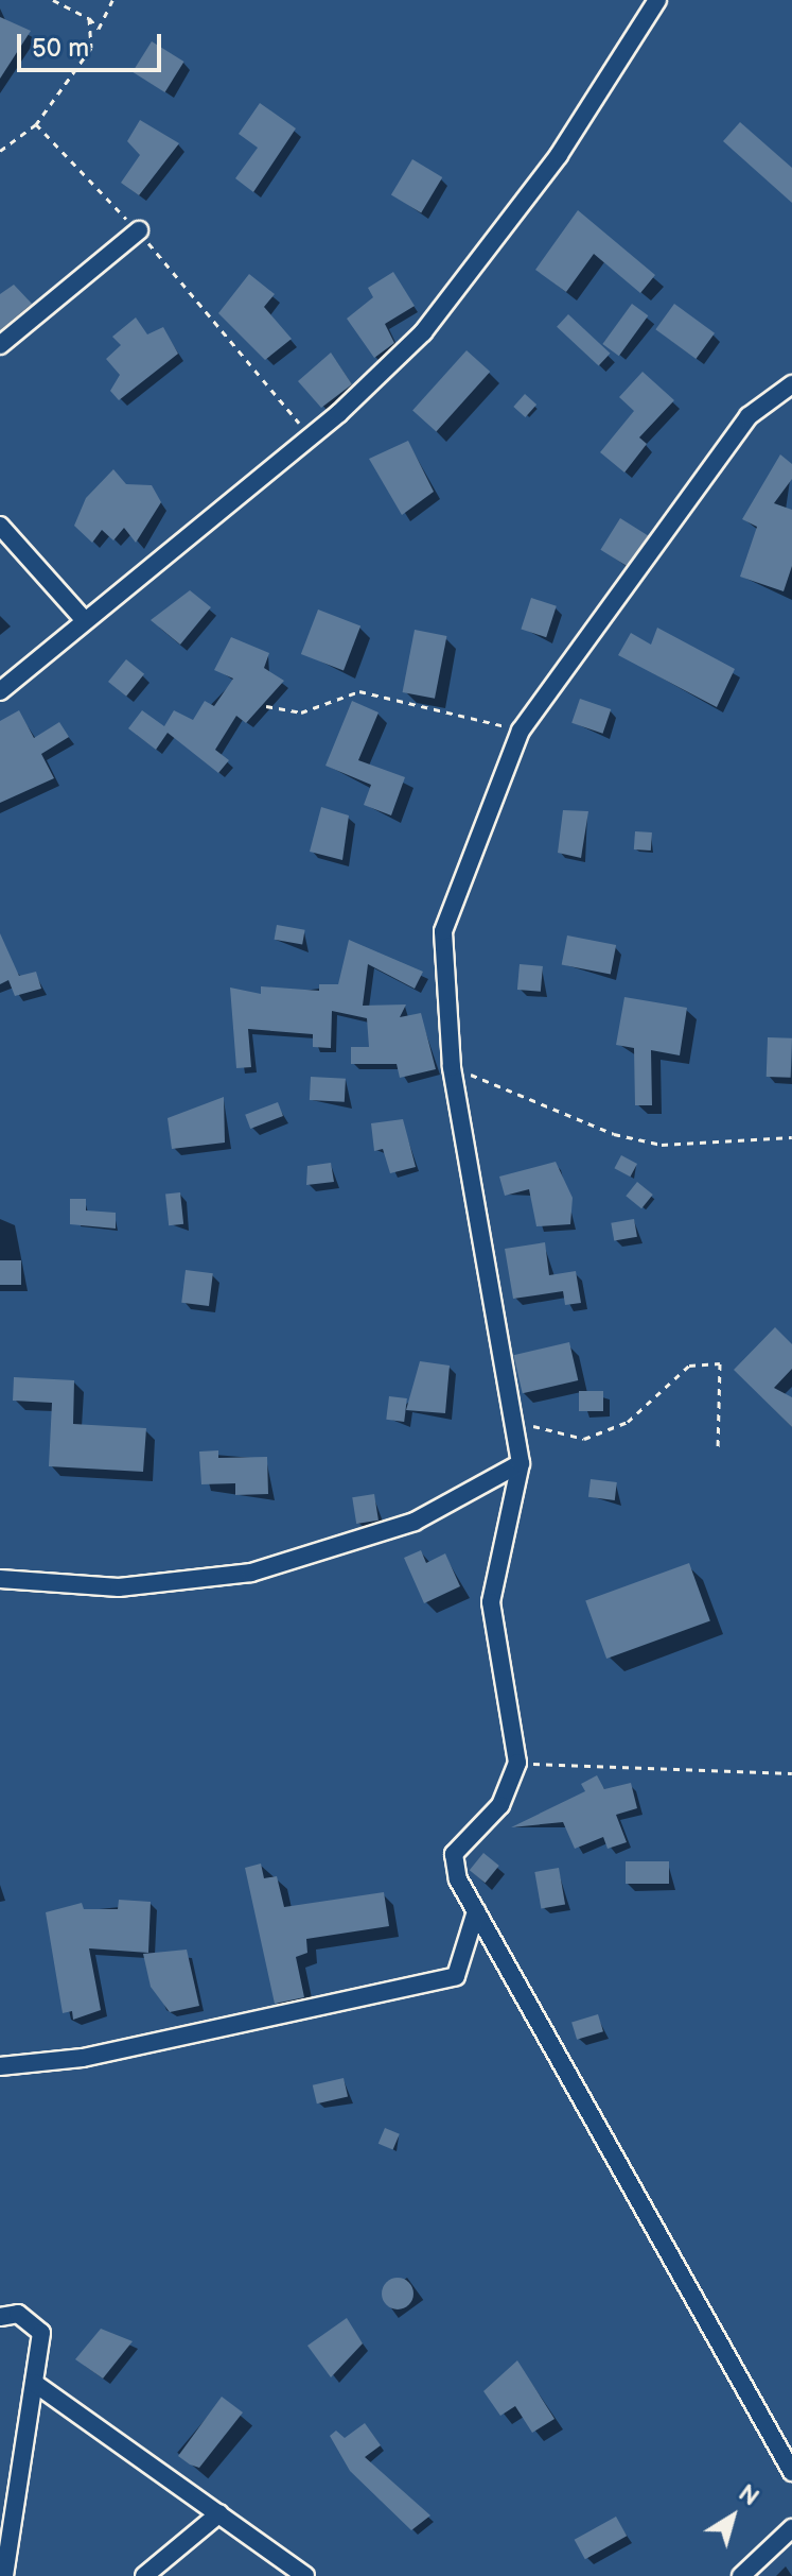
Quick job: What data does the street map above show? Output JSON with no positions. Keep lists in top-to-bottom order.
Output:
{
  "scale_bar": "50 m",
  "north": "top right"
}
